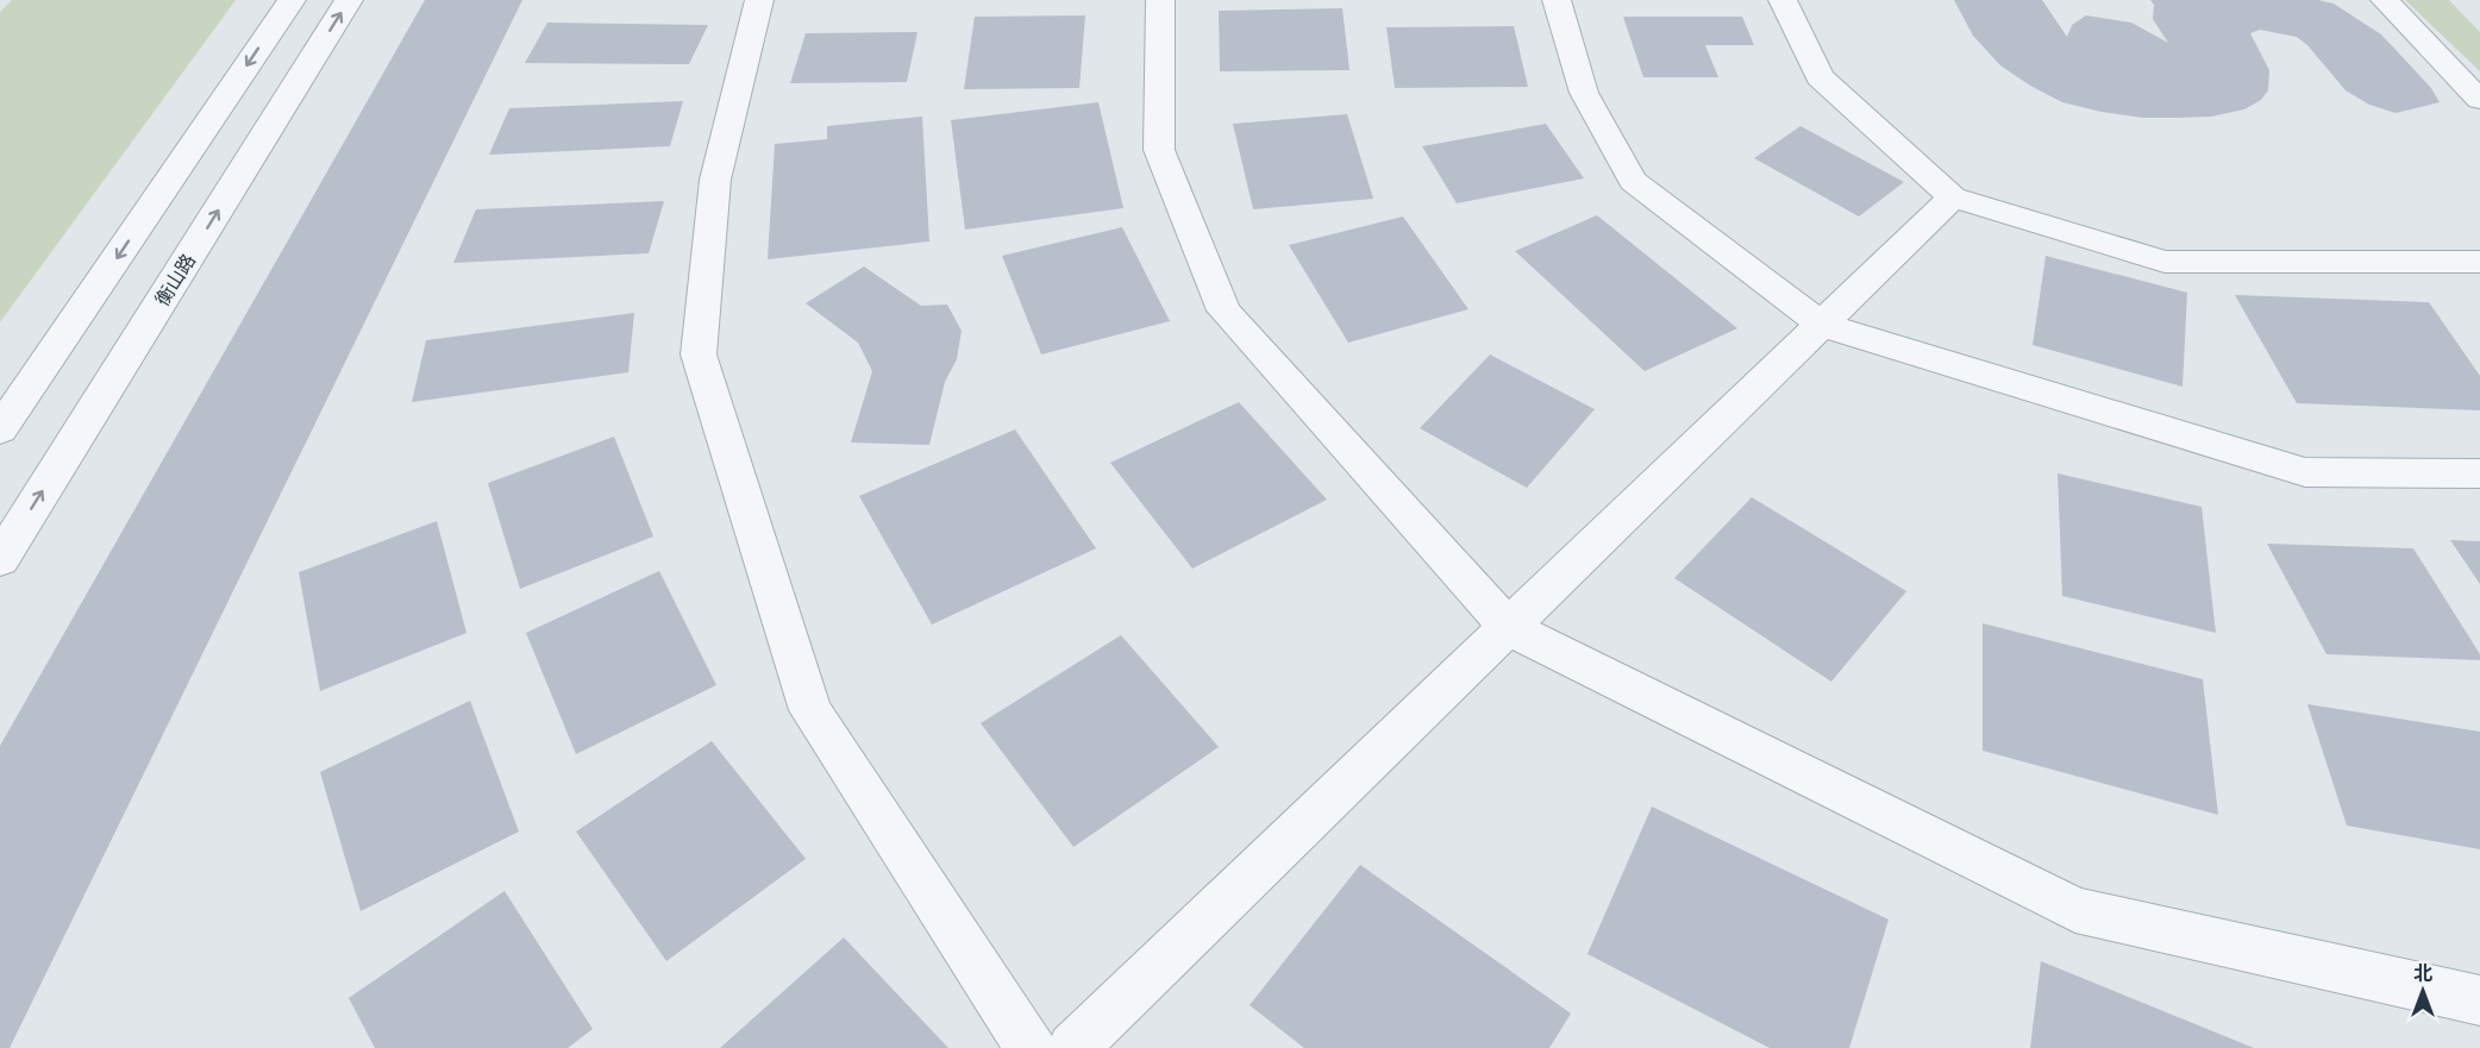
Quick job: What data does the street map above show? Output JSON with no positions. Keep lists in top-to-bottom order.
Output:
{
  "streets": {
    "street": ["衡山路"]
  },
  "north": "top"
}
